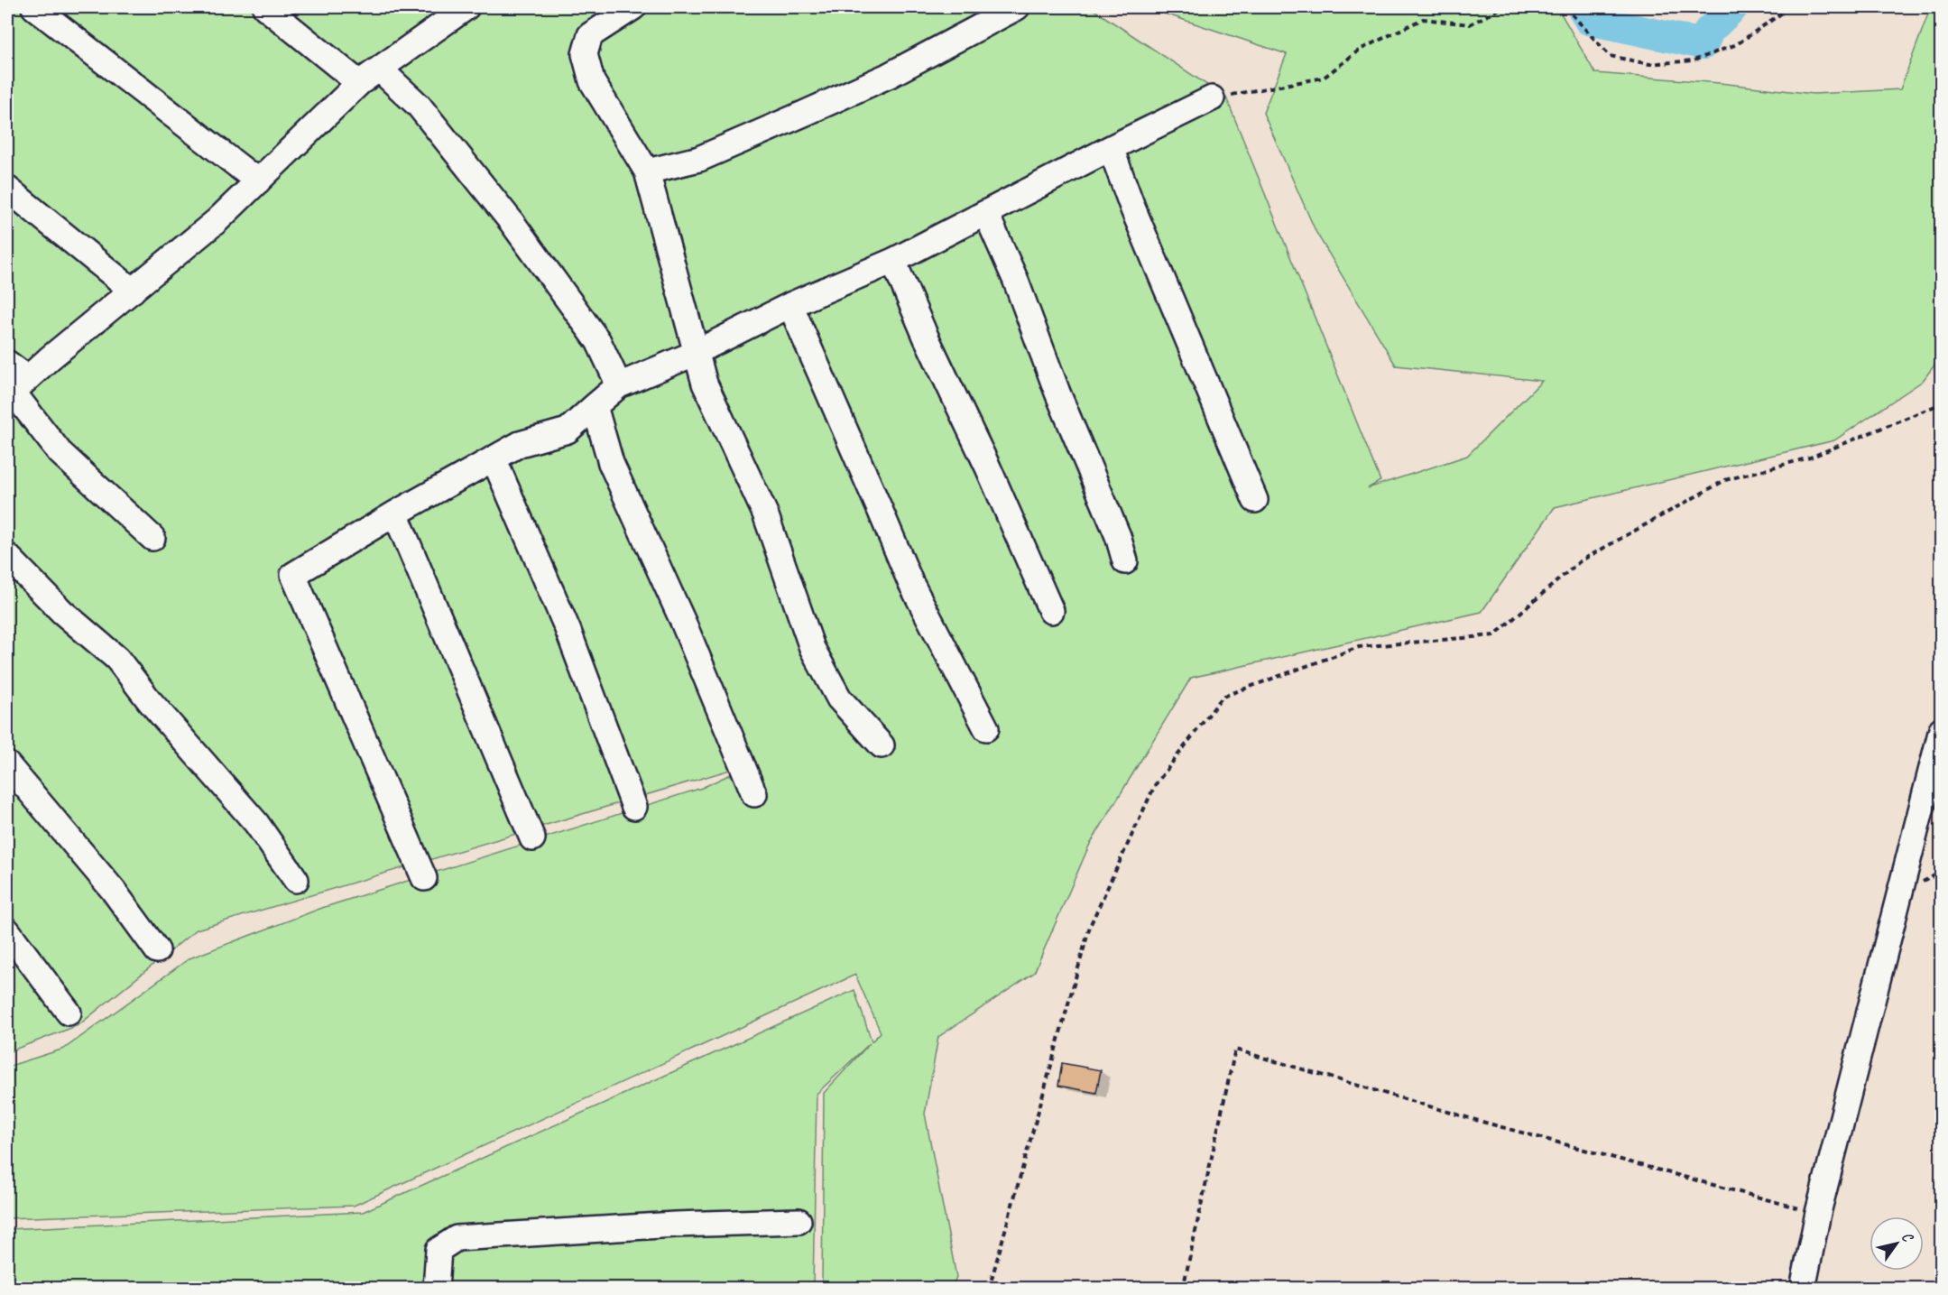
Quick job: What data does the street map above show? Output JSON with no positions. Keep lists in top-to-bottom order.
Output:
{
  "north": "top right"
}
